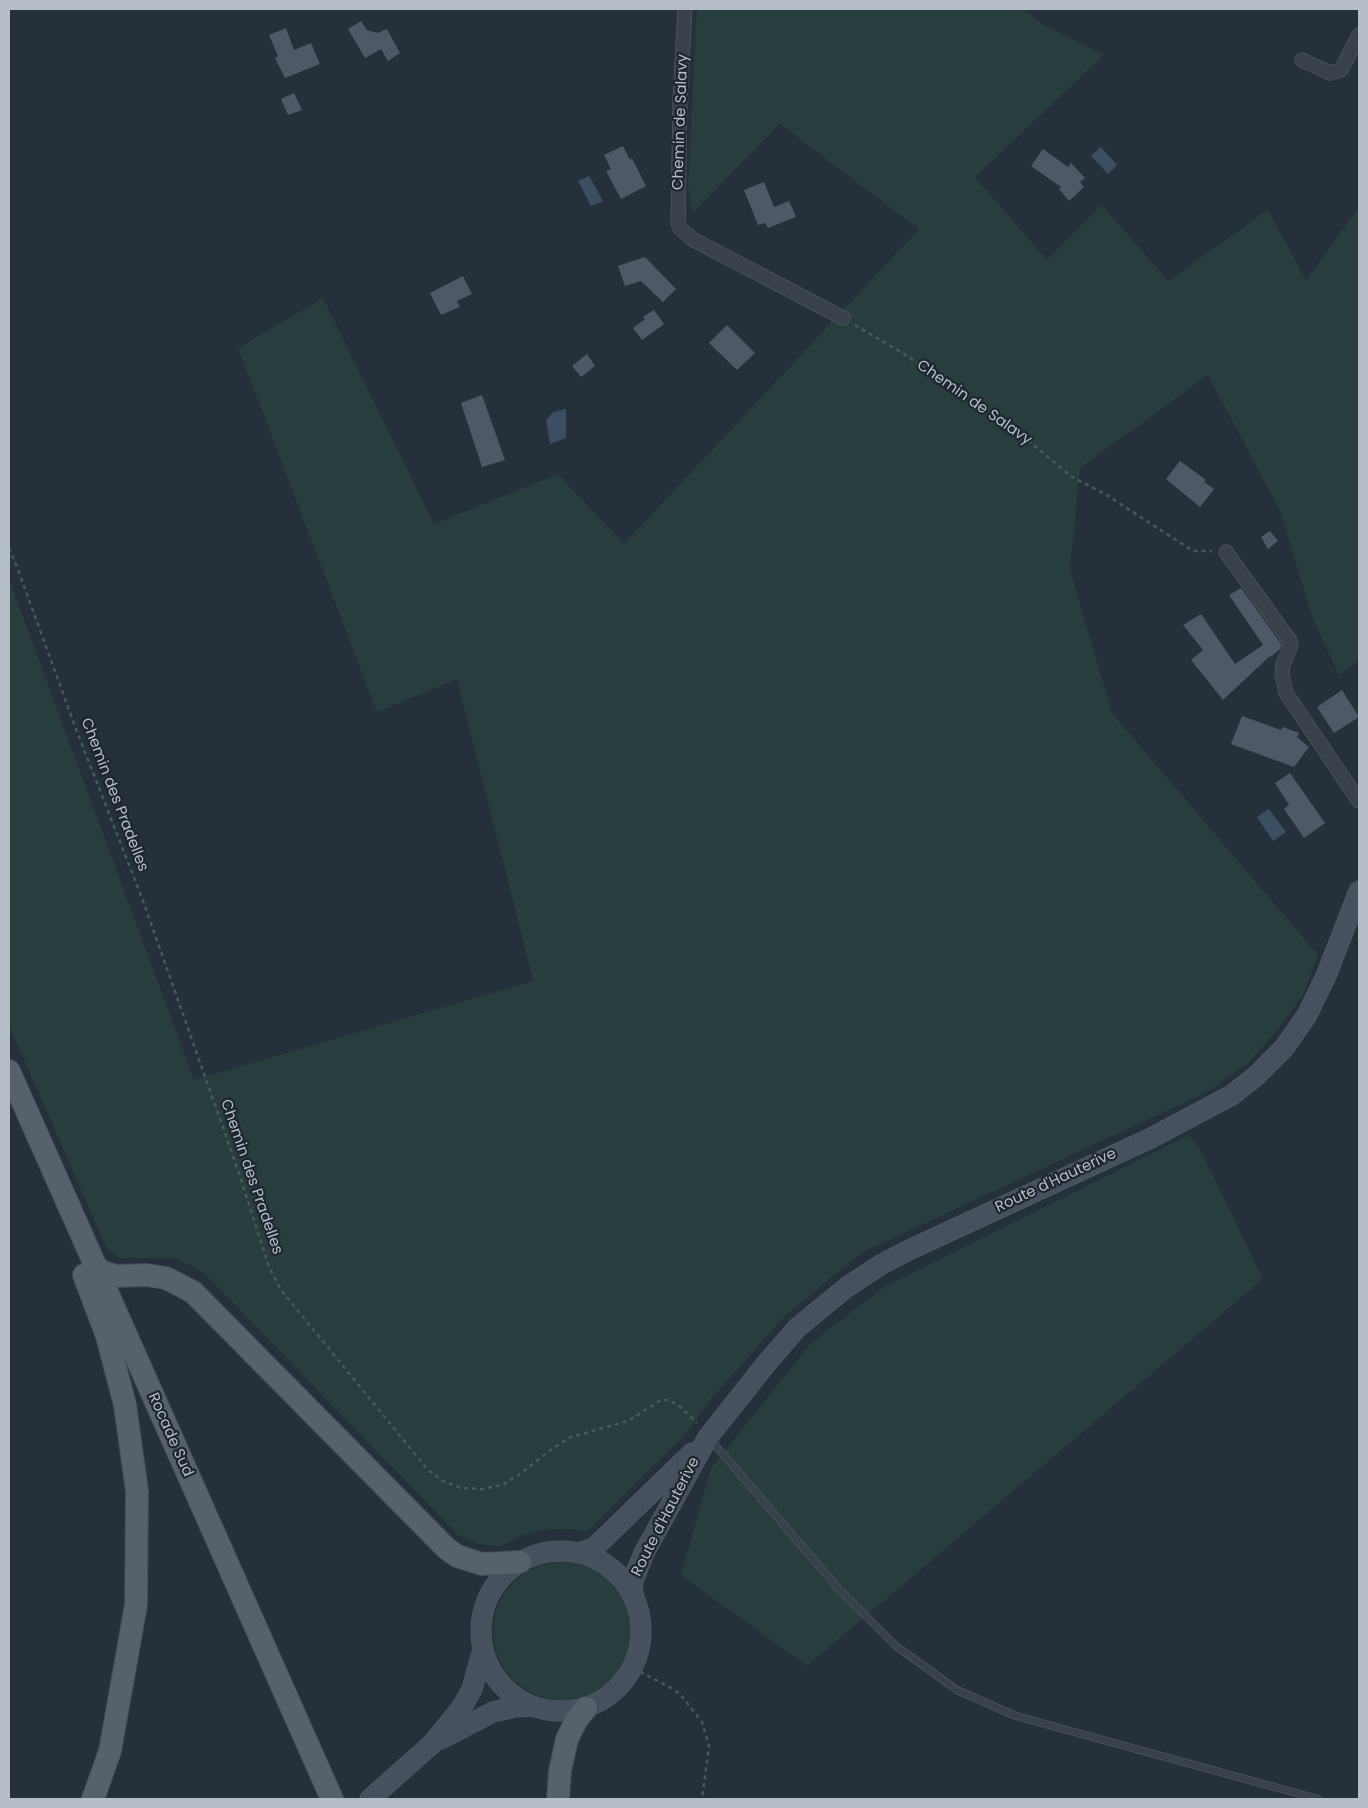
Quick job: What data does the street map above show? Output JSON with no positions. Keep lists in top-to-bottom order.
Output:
{
  "streets": {
    "main road": ["Rocade Sud"],
    "street": ["Chemin de Salavy", "Route d'Hauterive"],
    "path": ["Chemin des Pradelles"]
  },
  "crossings": [
    ["Chemin des Pradelles", "Route d'Hauterive"]
  ]
}
